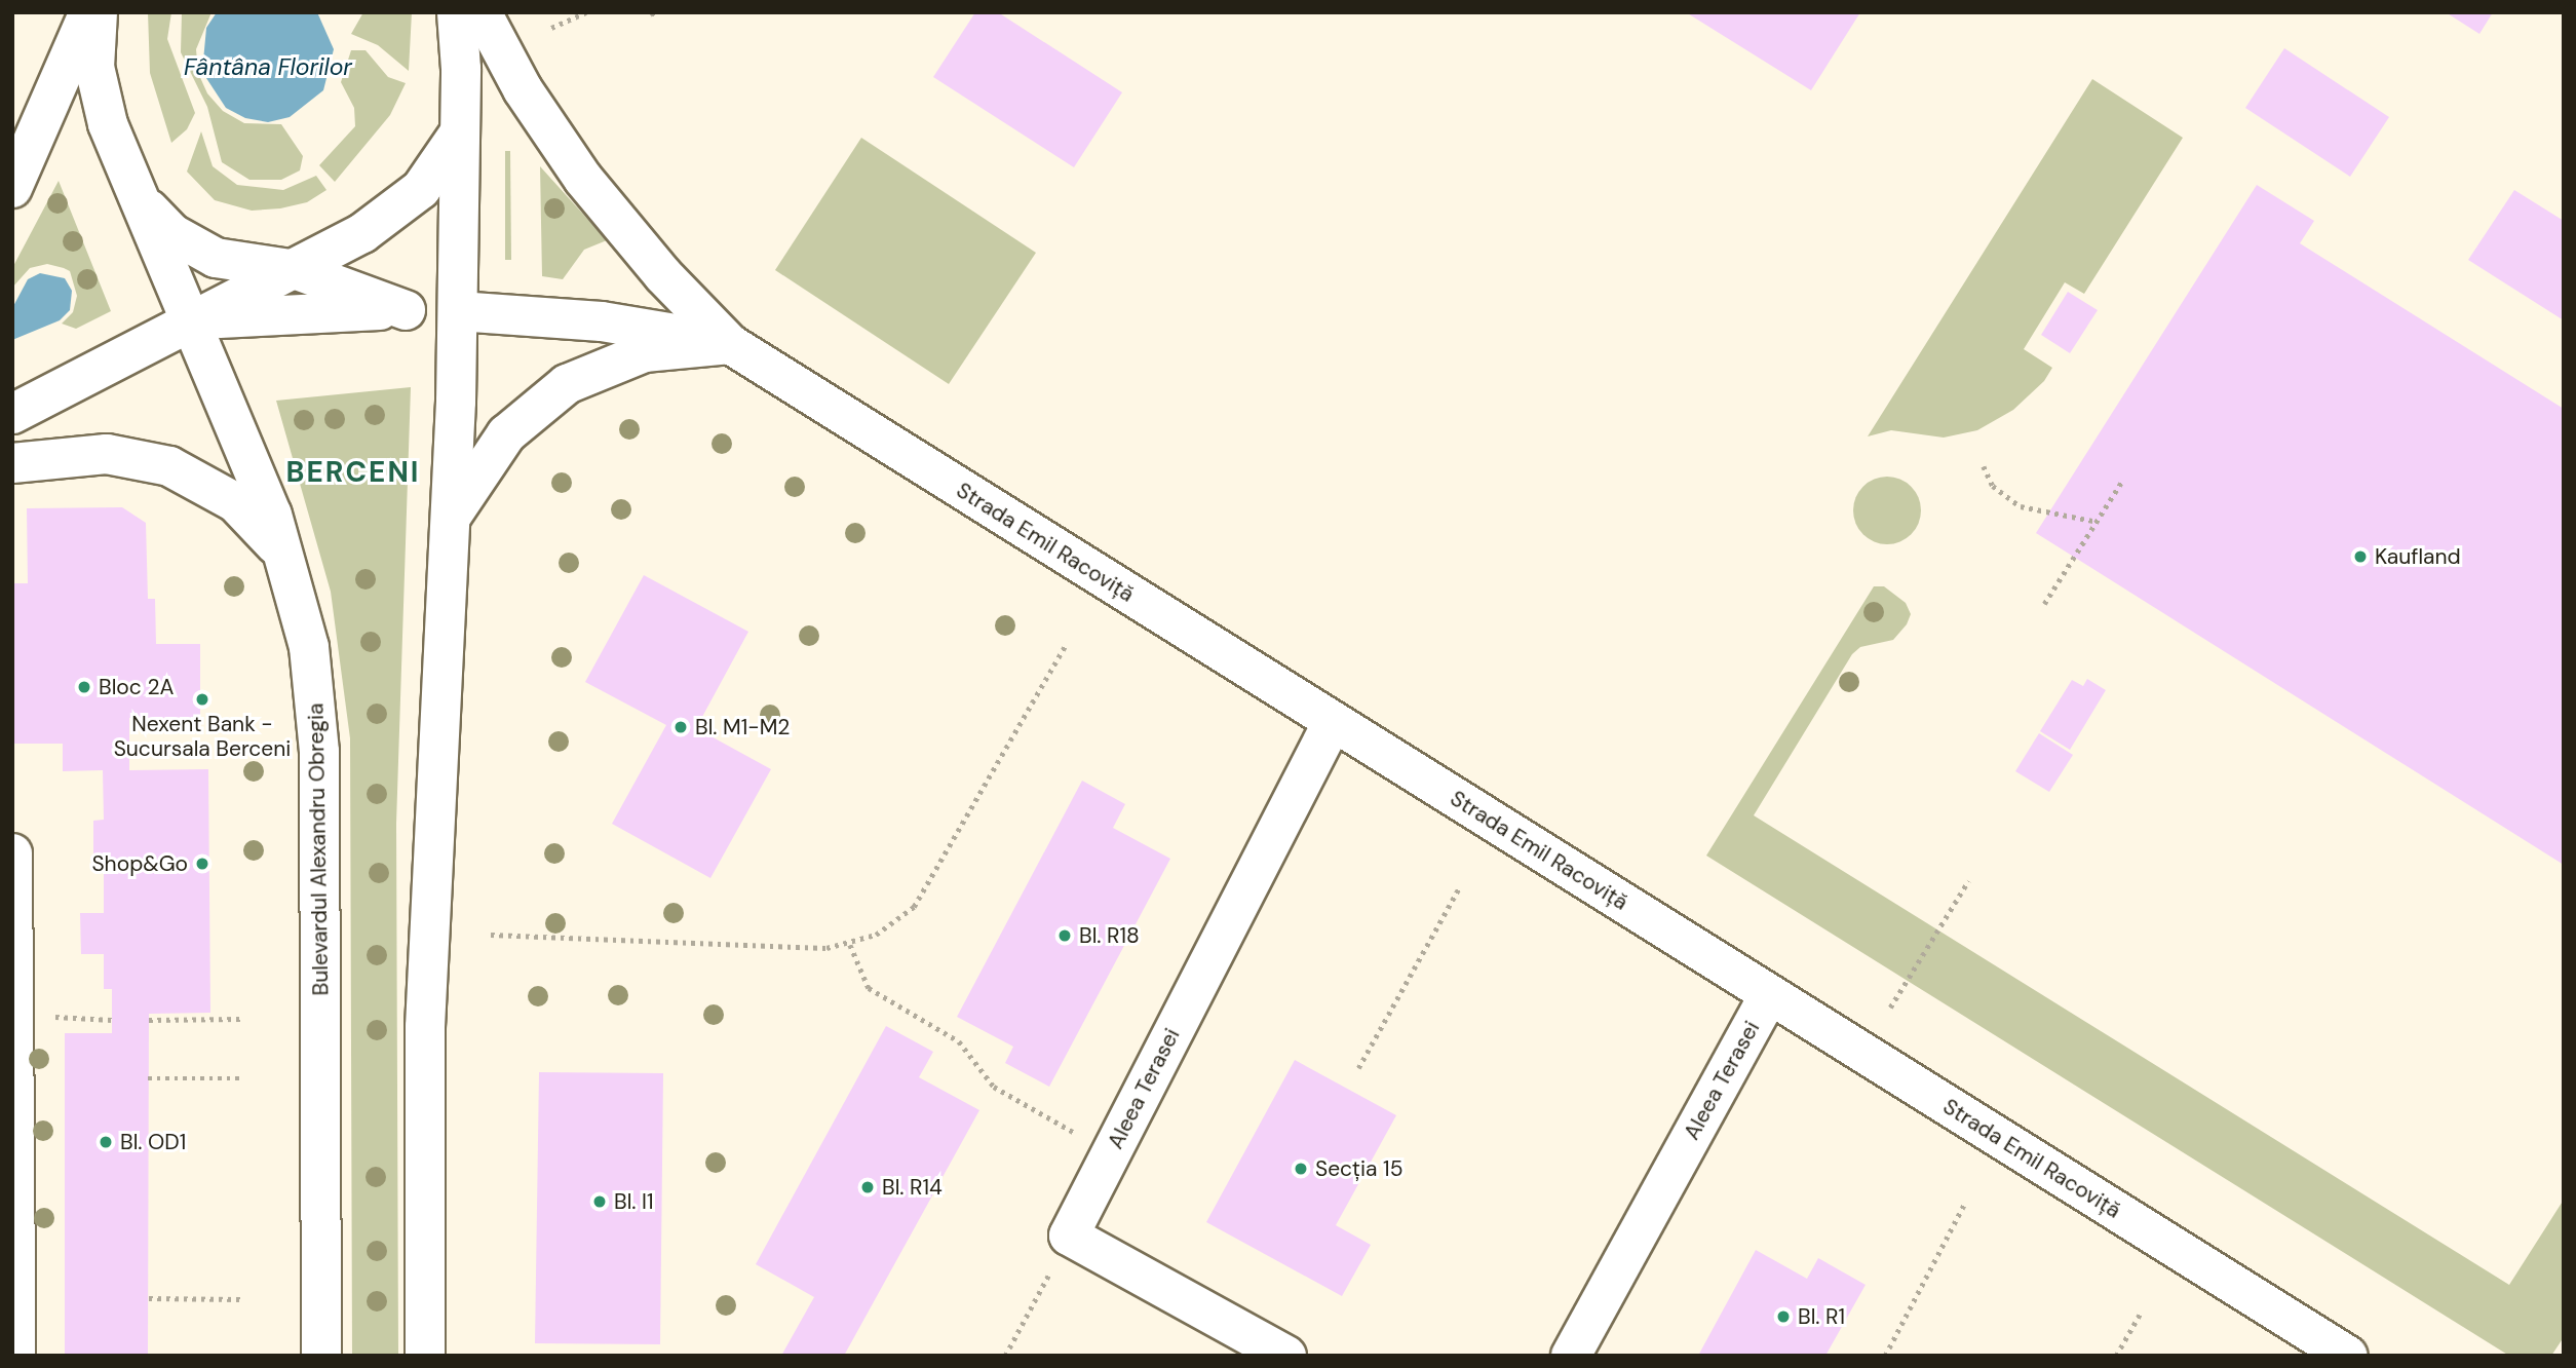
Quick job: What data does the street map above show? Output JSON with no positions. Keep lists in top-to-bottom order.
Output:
{
  "streets": {
    "main road": ["Strada Emil Racoviță", "Bulevardul Alexandru Obregia", "Aleea Terasei"]
  },
  "crossings": [
    ["Strada Emil Racoviță", "Bulevardul Alexandru Obregia"],
    ["Strada Emil Racoviță", "Aleea Terasei"]
  ],
  "districts": ["BERCENI"],
  "water": ["Fântâna Florilor"],
  "places": [
    "Kaufland",
    "Bloc 2A",
    "Nexent Bank - Sucursala Berceni",
    "Bl. M1-M2",
    "Shop&Go",
    "Bl. R18",
    "Bl. OD1",
    "Secția 15",
    "Bl. R14",
    "Bl. I1",
    "Bl. R1"
  ]
}
